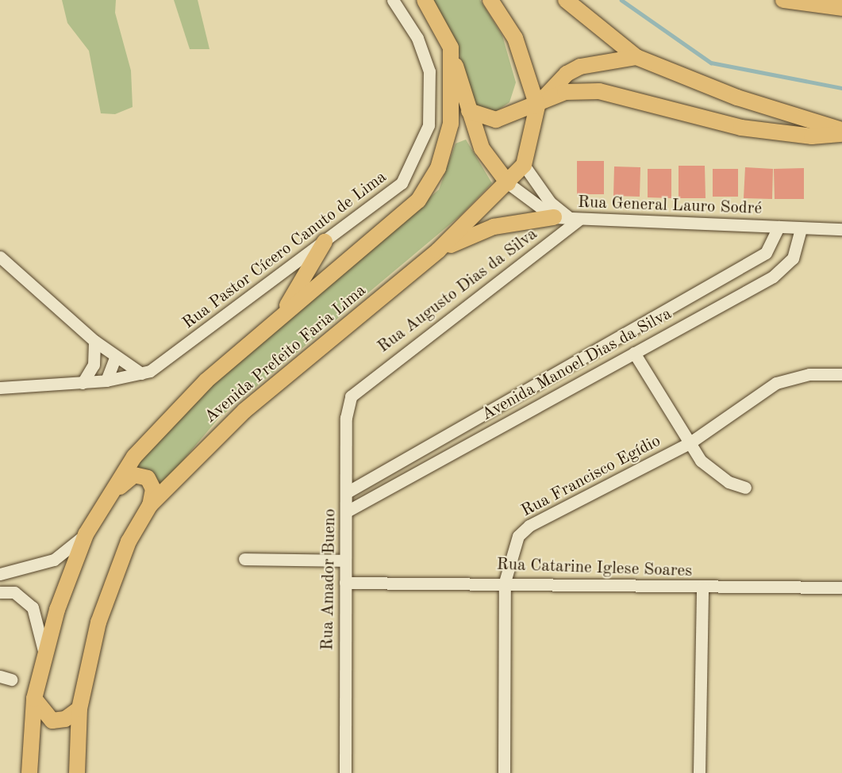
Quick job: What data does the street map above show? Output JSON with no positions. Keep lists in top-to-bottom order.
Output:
{
  "streets": {
    "main road": ["Avenida Prefeito Faria Lima"],
    "street": [
      "Rua General Lauro Sodré",
      "Rua Pastor Cícero Canuto de Lima",
      "Rua Augusto Dias da Silva",
      "Avenida Manoel Dias da Silva",
      "Rua Francisco Egídio",
      "Rua Catarine Iglese Soares",
      "Rua Amador Bueno"
    ]
  },
  "crossings": [
    ["Rua General Lauro Sodré", "Rua Augusto Dias da Silva"],
    ["Rua General Lauro Sodré", "Avenida Prefeito Faria Lima"],
    ["Rua General Lauro Sodré", "Avenida Manoel Dias da Silva"],
    ["Rua Augusto Dias da Silva", "Rua Amador Bueno"],
    ["Avenida Manoel Dias da Silva", "Rua Amador Bueno"],
    ["Rua Francisco Egídio", "Rua Catarine Iglese Soares"],
    ["Rua Catarine Iglese Soares", "Rua Amador Bueno"]
  ]
}
